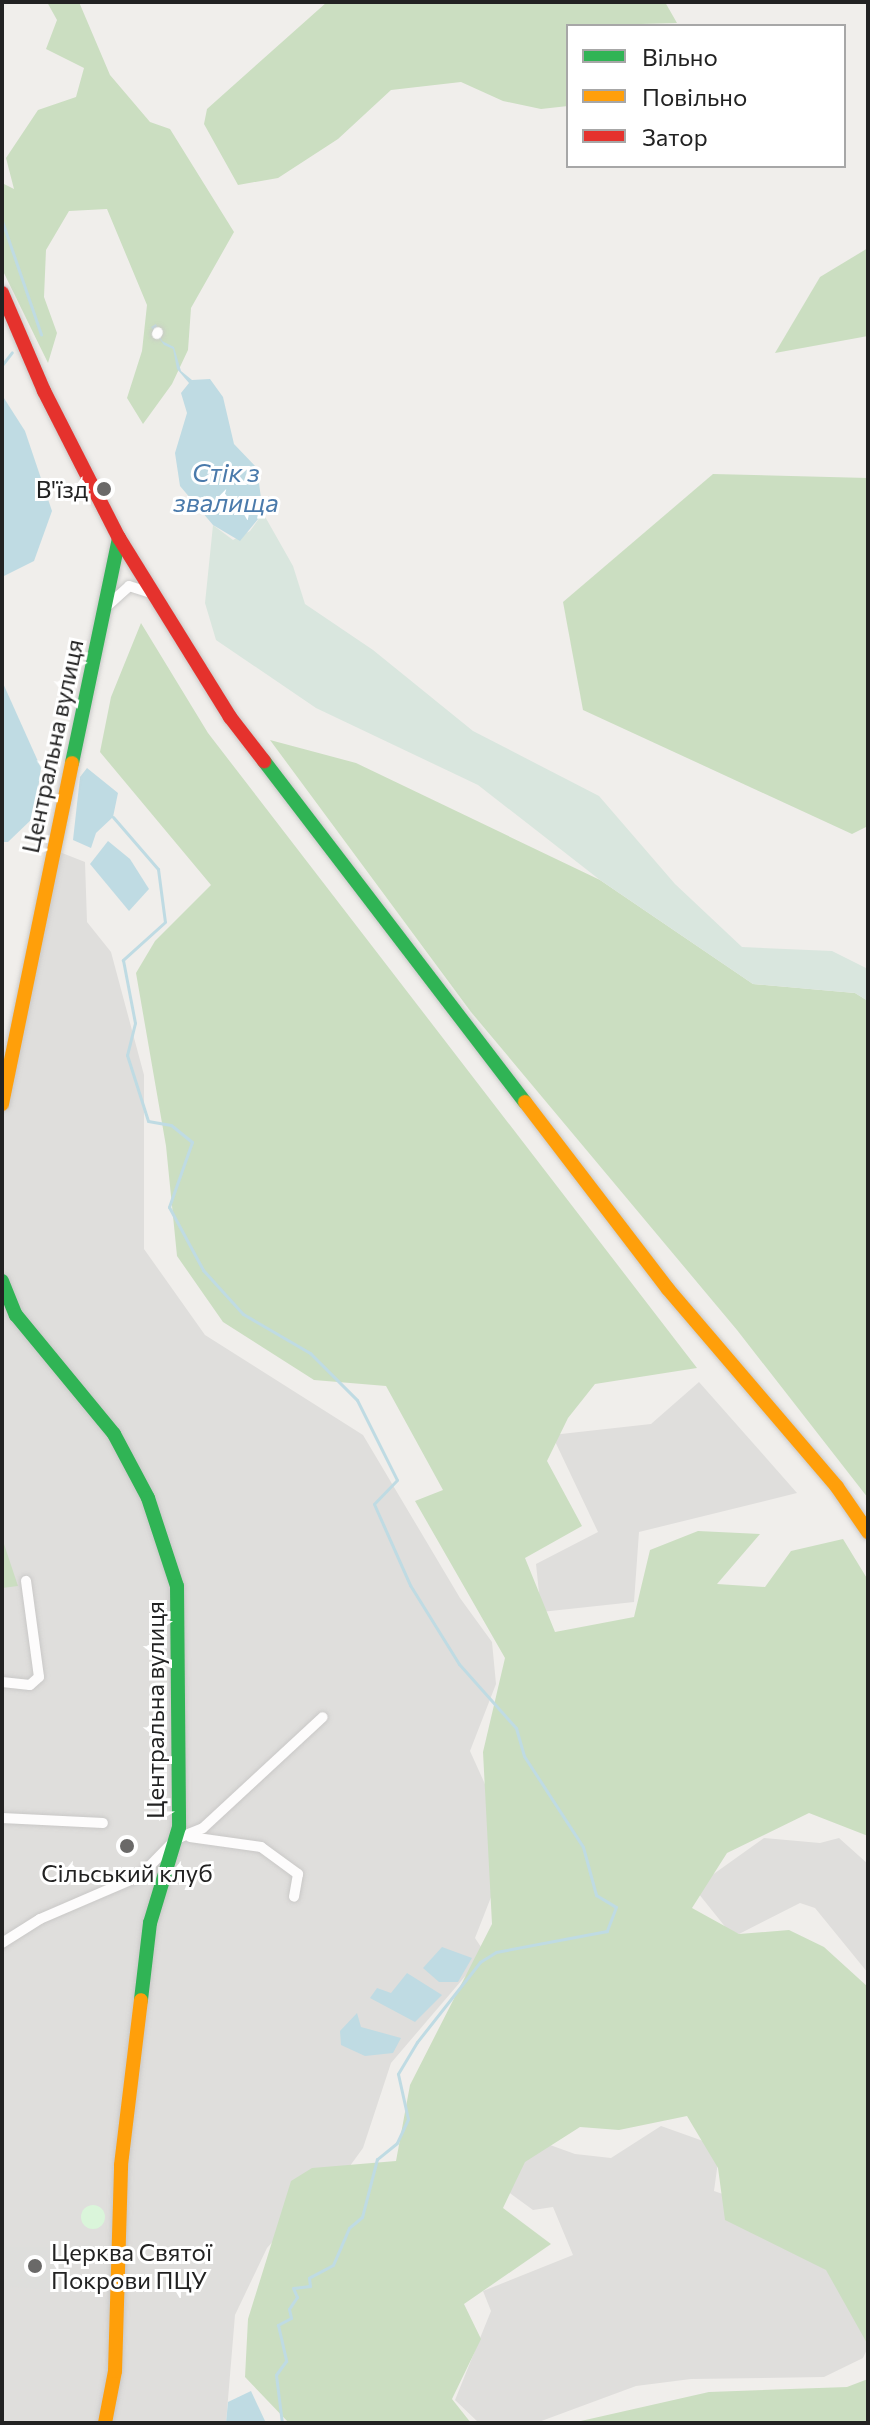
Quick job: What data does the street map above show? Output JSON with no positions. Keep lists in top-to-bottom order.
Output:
{
  "streets": {
    "street": ["Центральна вулиця"]
  },
  "water": ["Стік з звалища"],
  "places": ["В'їзд", "Сільський клуб", "Церква Святої Покрови ПЦУ"],
  "legend": ["Вільно", "Повільно", "Затор"]
}
